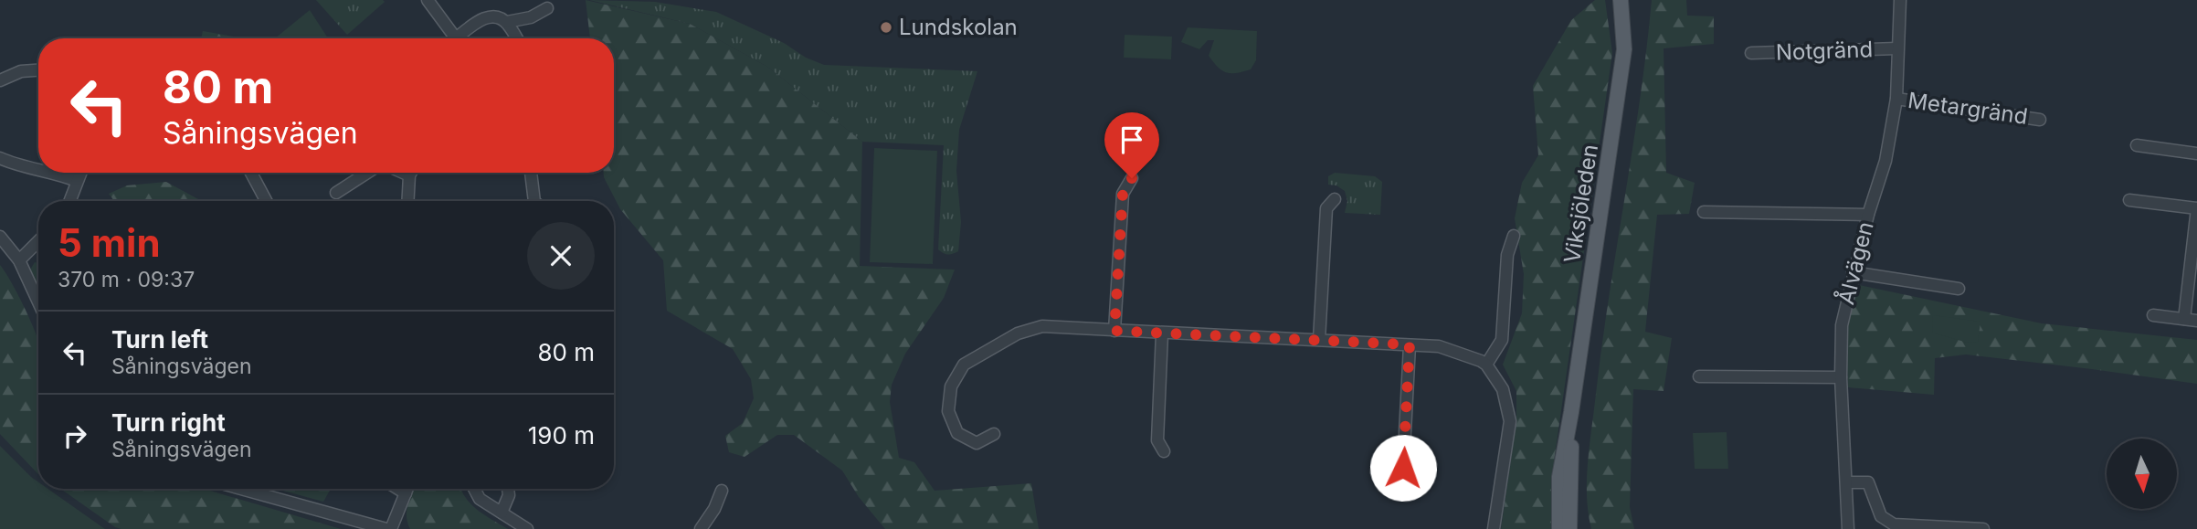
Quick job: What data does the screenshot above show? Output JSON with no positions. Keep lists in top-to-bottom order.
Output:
{
  "streets": {
    "main road": ["Viksjöleden"],
    "street": ["Notgränd", "Metargränd", "Ålvägen"]
  },
  "crossings": [
    ["Notgränd", "Ålvägen"],
    ["Metargränd", "Ålvägen"]
  ],
  "places": ["Lundskolan"],
  "north": "bottom",
  "page": {
    "turn": ["80 m", "Såningsvägen"],
    "heading": ["5 min", "370 m · 09:37"],
    "list": [
      {
        "name": "Turn left",
        "note": "Såningsvägen",
        "value": "80 m"
      },
      {
        "name": "Turn right",
        "note": "Såningsvägen",
        "value": "190 m"
      }
    ]
  }
}
